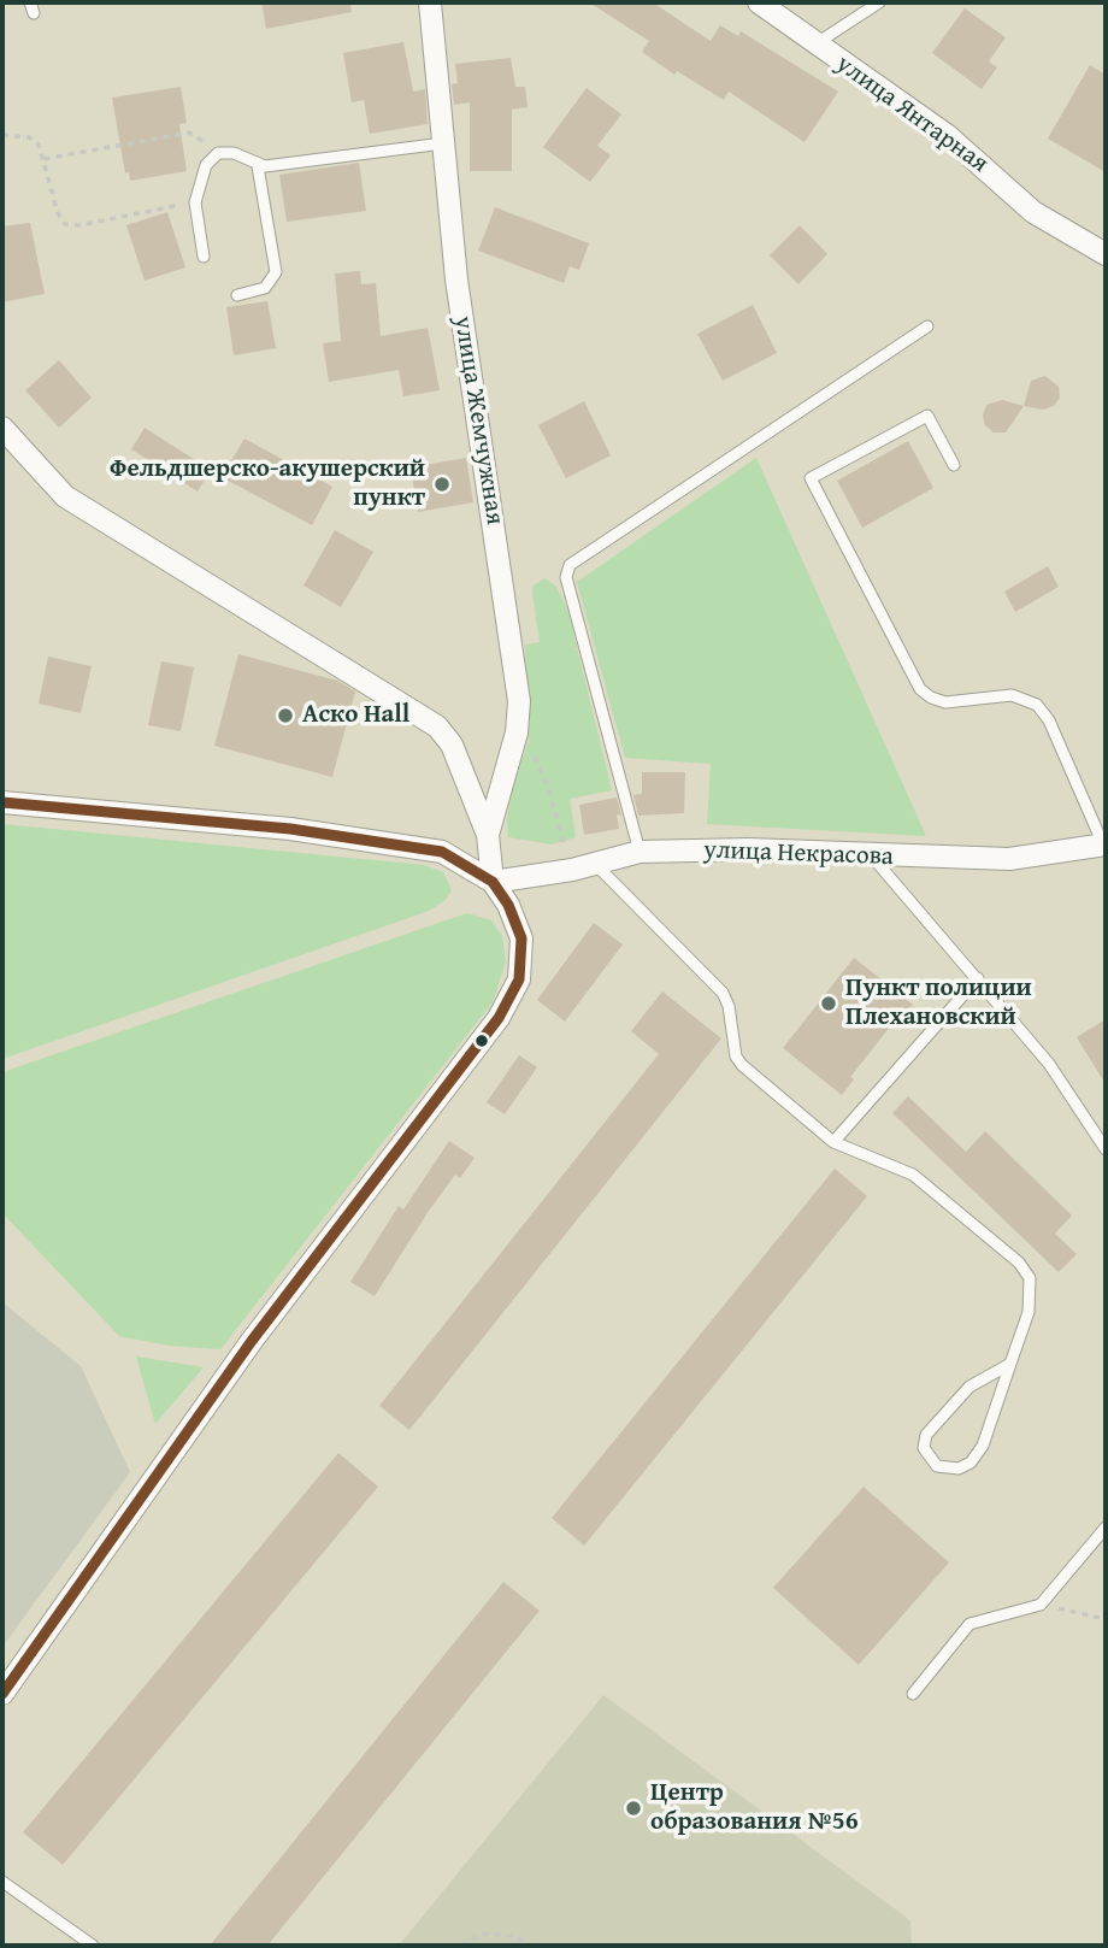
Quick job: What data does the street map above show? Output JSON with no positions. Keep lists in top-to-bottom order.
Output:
{
  "streets": {
    "street": ["улица Янтарная", "улица Жемчужная", "улица Некрасова"]
  },
  "places": [
    "Фельдшерско-акушерский пункт",
    "Аско Hall",
    "Пункт полиции Плехановский",
    "Центр образования №56"
  ]
}
